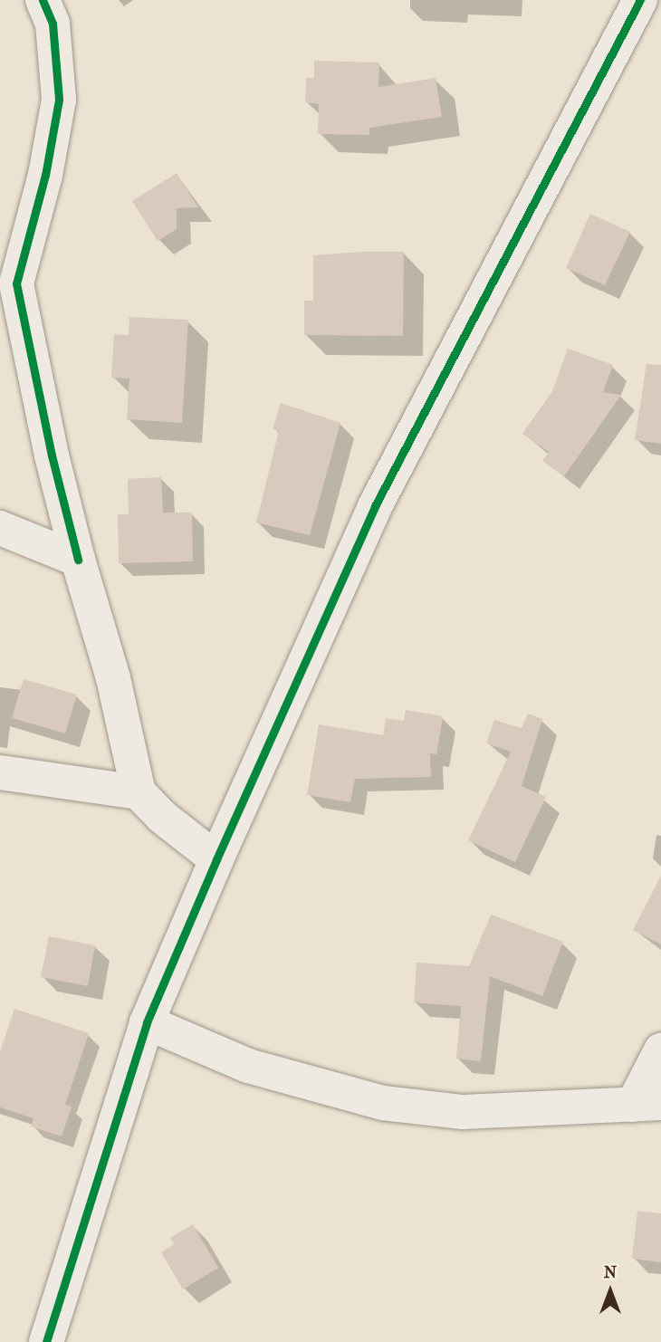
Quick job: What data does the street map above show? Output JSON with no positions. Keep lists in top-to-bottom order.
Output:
{
  "north": "top"
}
